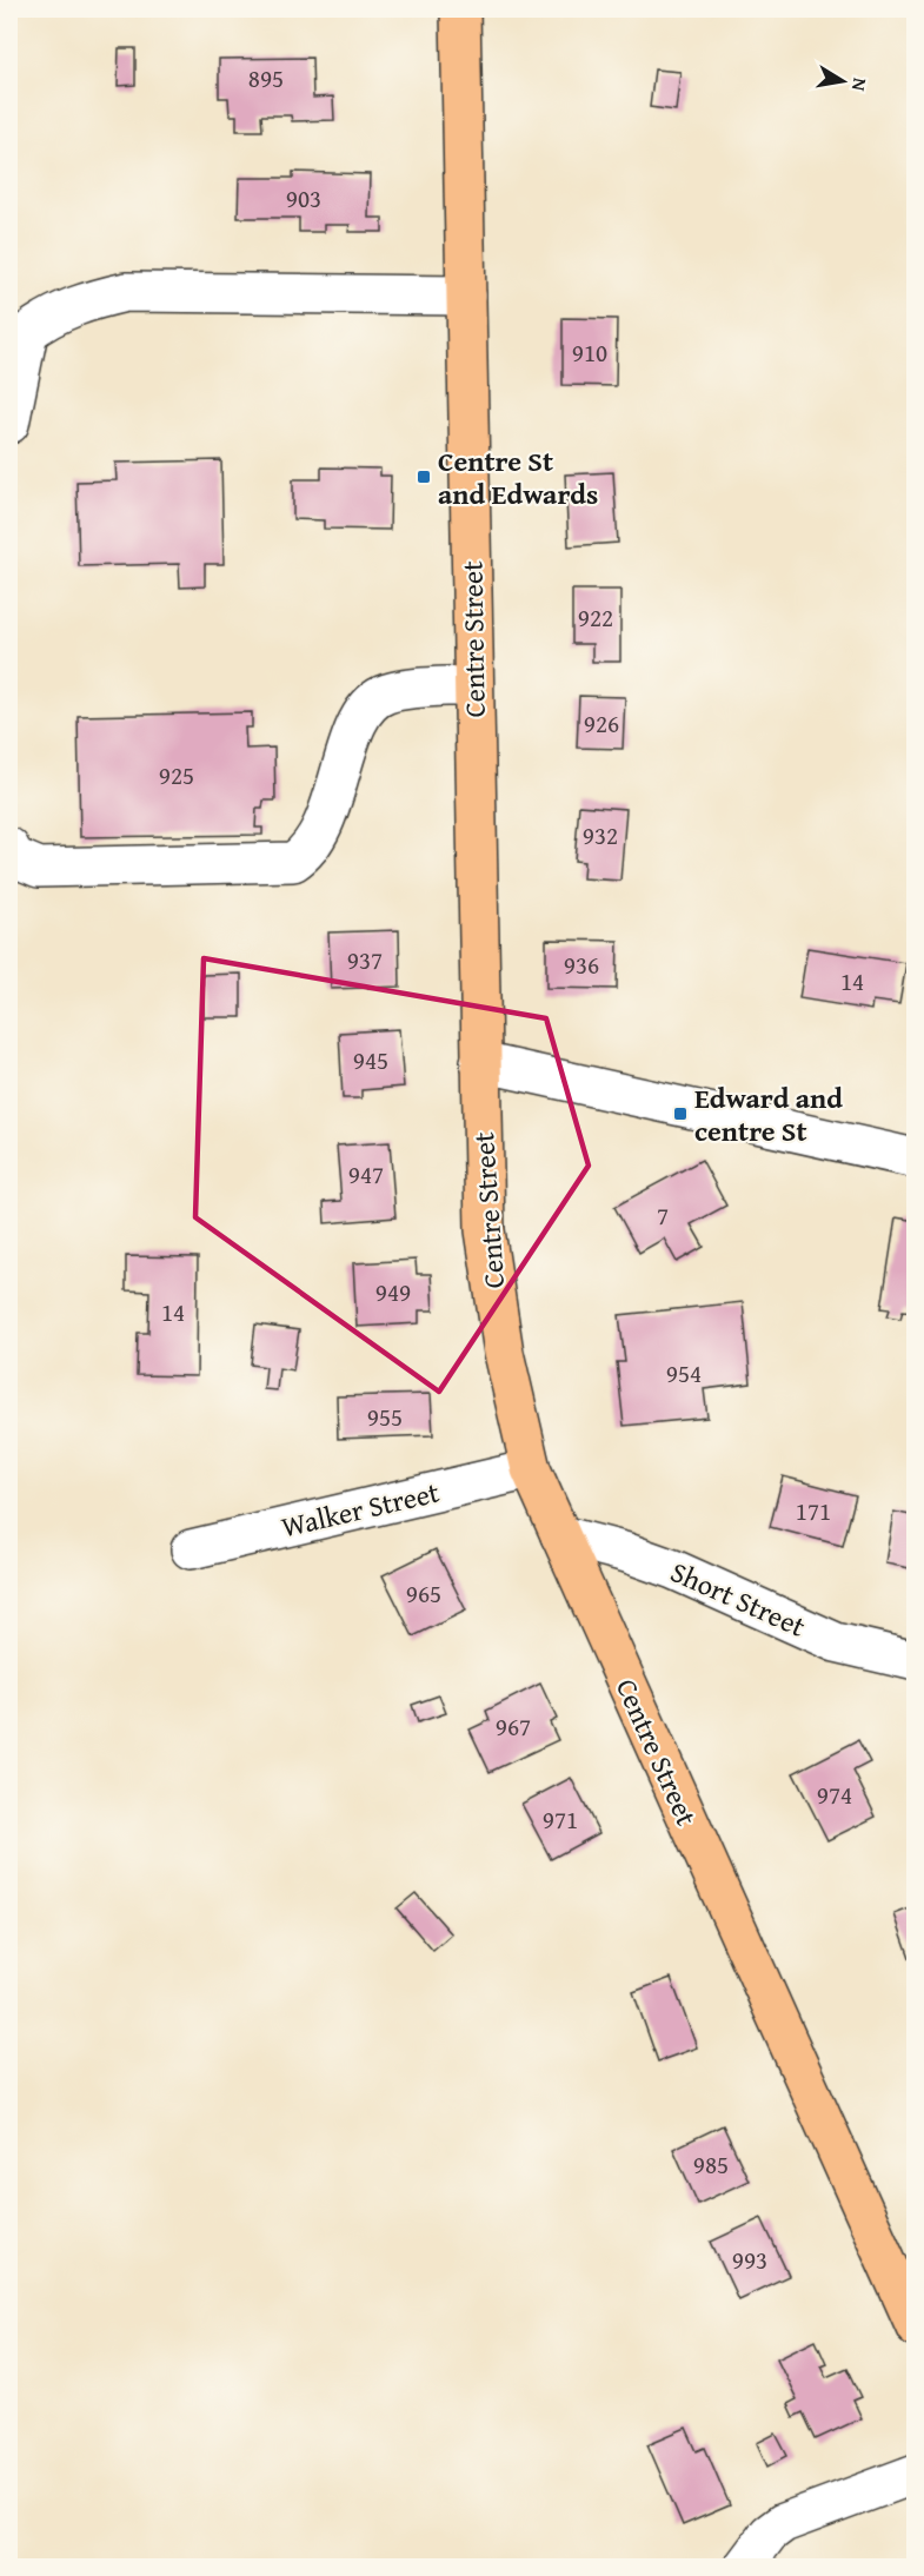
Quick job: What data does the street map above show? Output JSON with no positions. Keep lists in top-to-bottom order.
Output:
{
  "streets": {
    "main road": ["Centre Street"],
    "street": ["Walker Street", "Short Street"]
  },
  "crossings": [
    ["Centre Street", "Walker Street"],
    ["Centre Street", "Short Street"]
  ],
  "places": {
    "transit": ["Centre St and Edwards", "Edward and centre St"]
  },
  "house_numbers": [
    "895",
    "903",
    "910",
    "922",
    "926",
    "925",
    "932",
    "937",
    "936",
    "14",
    "945",
    "947",
    "7",
    "949",
    "14",
    "954",
    "955",
    "171",
    "965",
    "967",
    "974",
    "971",
    "985",
    "993"
  ],
  "north": "right"
}
